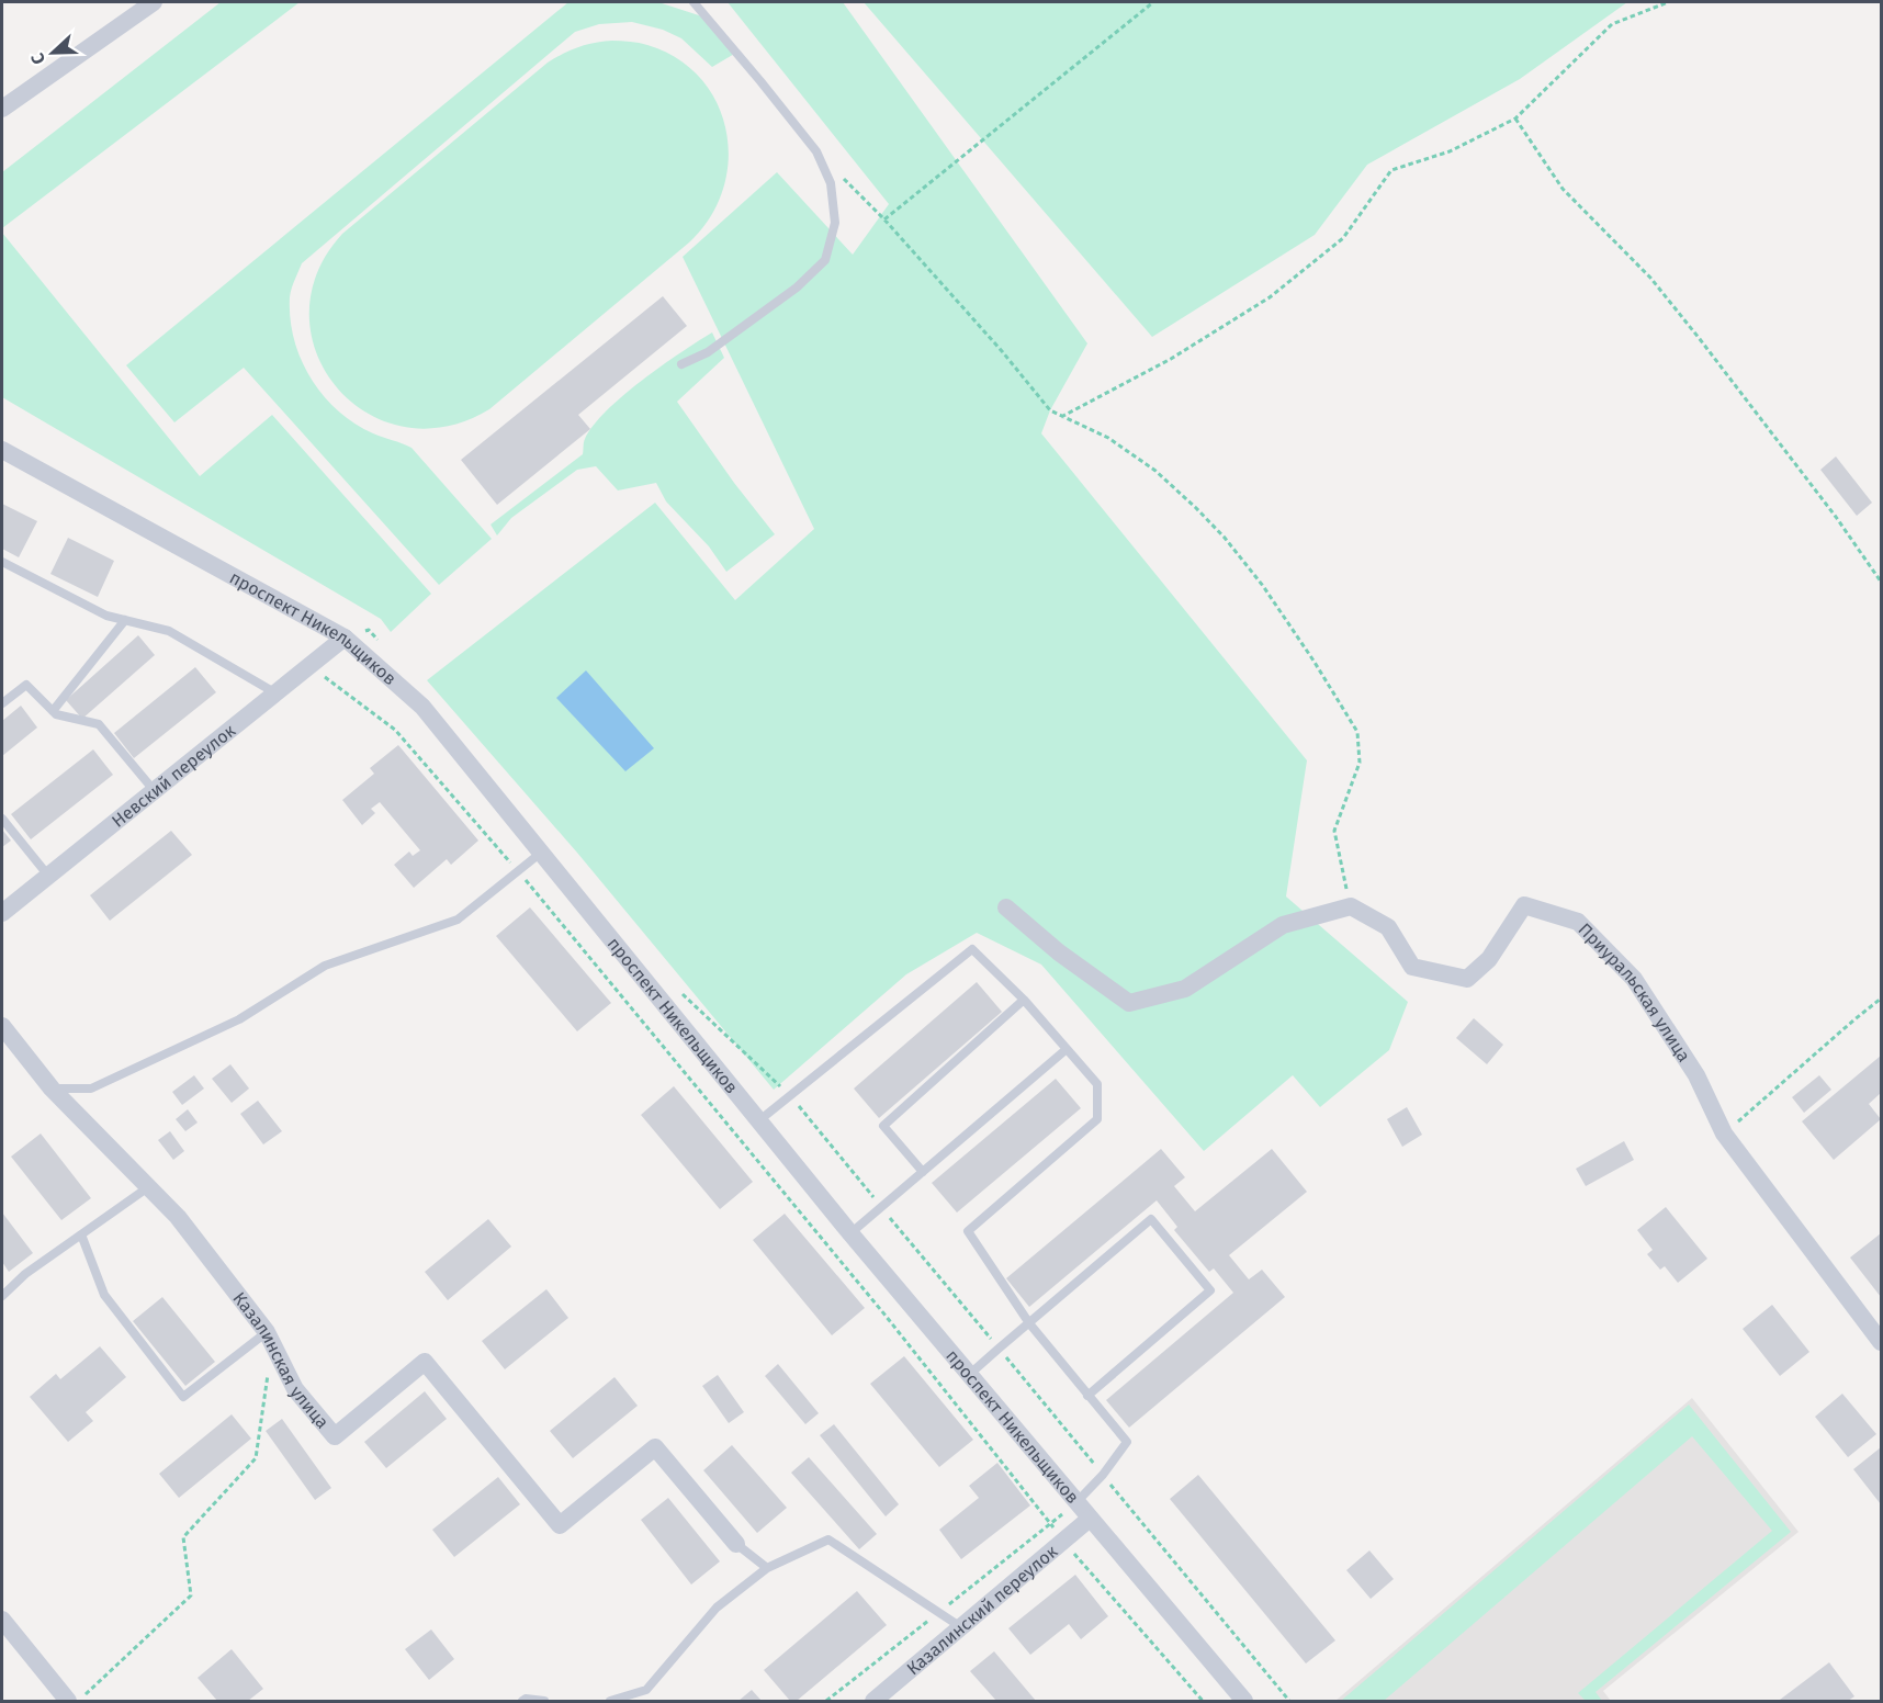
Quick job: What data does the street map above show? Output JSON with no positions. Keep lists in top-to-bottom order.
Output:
{
  "streets": {
    "street": [
      "проспект Никельщиков",
      "Невский переулок",
      "Приуральская улица",
      "Казалинская улица",
      "Казалинский переулок"
    ]
  },
  "crossings": [
    ["проспект Никельщиков", "Невский переулок"],
    ["проспект Никельщиков", "Казалинский переулок"]
  ],
  "north": "left"
}
